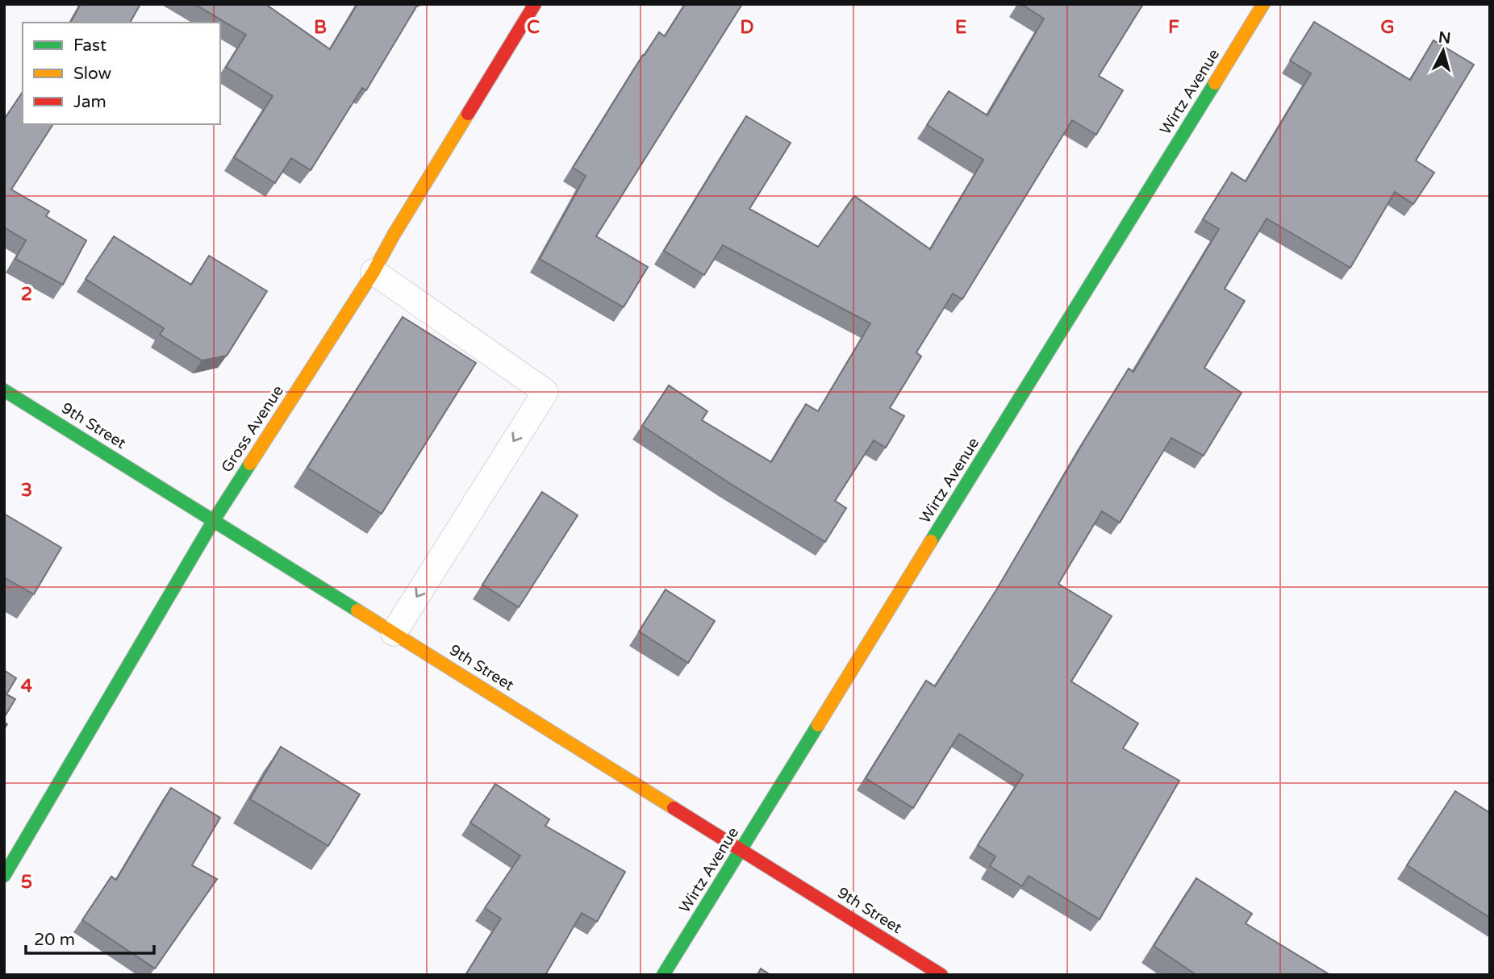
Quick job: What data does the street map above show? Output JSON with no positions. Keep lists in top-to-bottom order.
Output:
{
  "streets": {
    "street": ["Wirtz Avenue", "9th Street", "Gross Avenue"]
  },
  "crossings": [
    ["Wirtz Avenue", "9th Street"],
    ["9th Street", "Gross Avenue"]
  ],
  "legend": ["Fast", "Slow", "Jam"],
  "scale_bar": "20 m",
  "north": "top",
  "grid": {
    "columns": [
      "B",
      "C",
      "D",
      "E",
      "F",
      "G"
    ],
    "rows": [
      "2",
      "3",
      "4",
      "5"
    ]
  }
}
